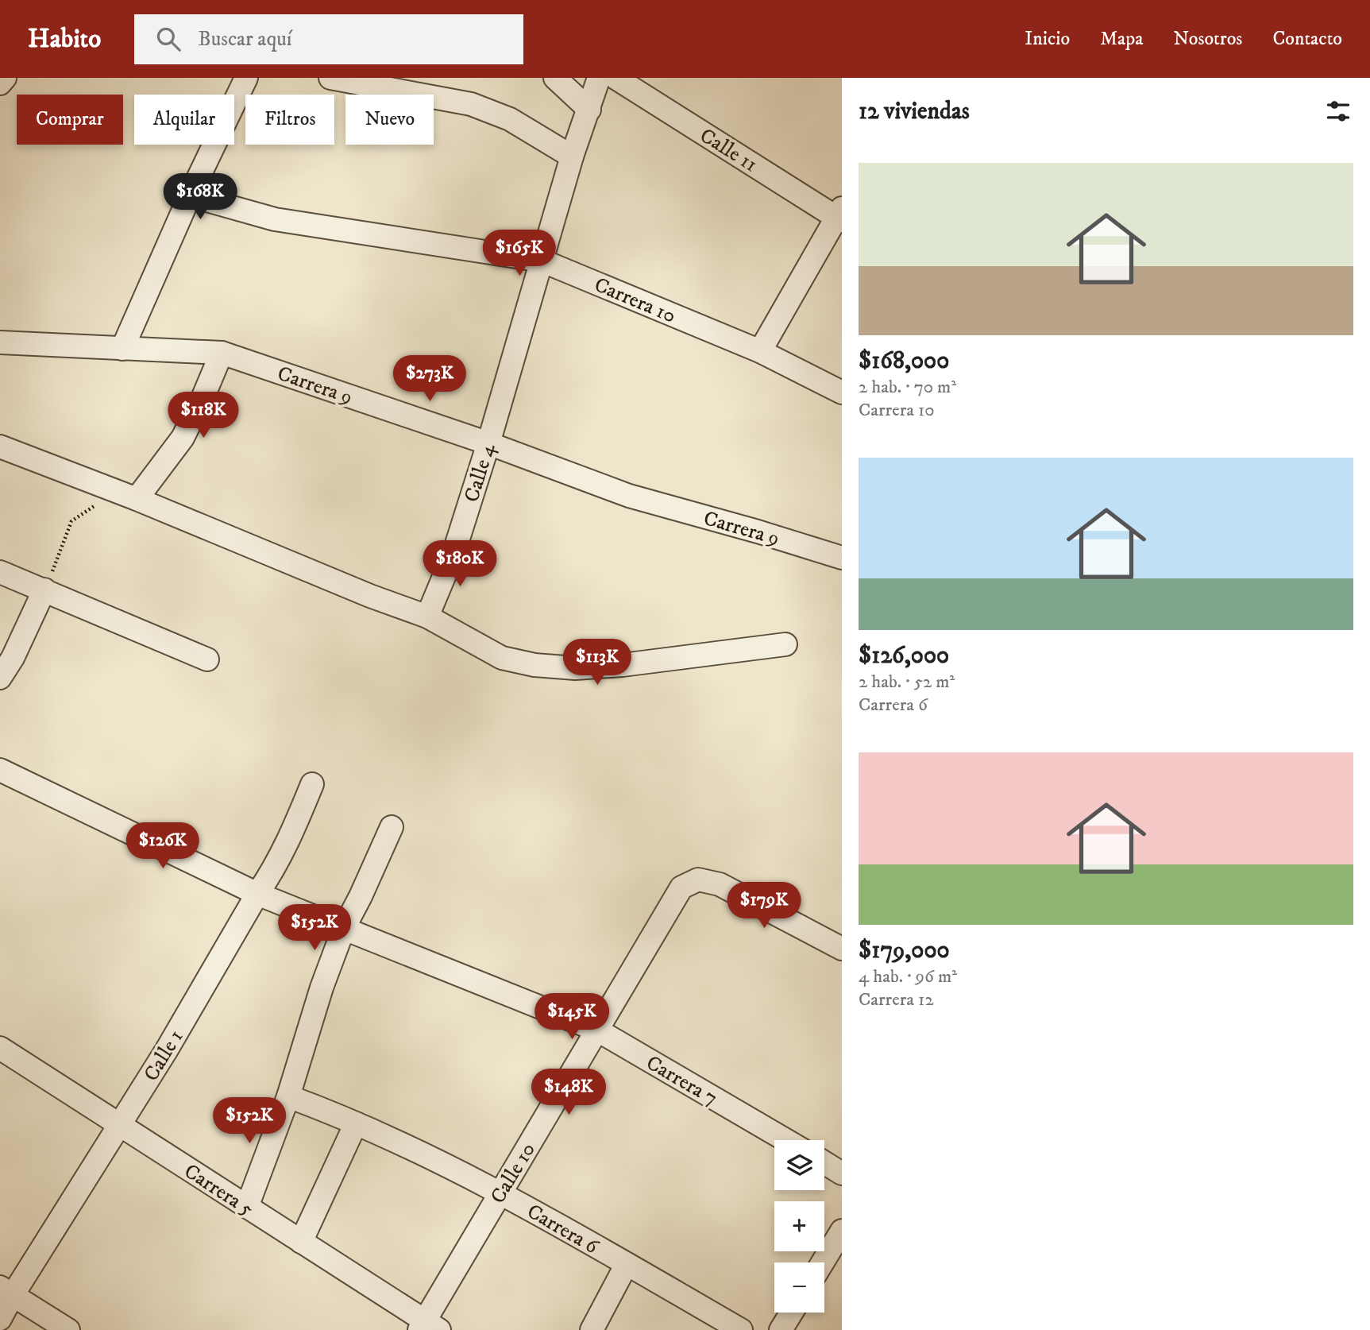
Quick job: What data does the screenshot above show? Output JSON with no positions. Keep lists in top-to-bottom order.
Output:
{
  "streets": {
    "street": [
      "Calle 11",
      "Carrera 10",
      "Carrera 9",
      "Calle 4",
      "Calle 1",
      "Carrera 7",
      "Calle 10",
      "Carrera 5",
      "Carrera 6"
    ]
  },
  "crossings": [
    ["Carrera 10", "Calle 4"],
    ["Carrera 9", "Calle 4"],
    ["Calle 1", "Carrera 5"],
    ["Carrera 7", "Calle 10"],
    ["Calle 10", "Carrera 5"],
    ["Calle 10", "Carrera 6"]
  ],
  "page": {
    "header": "Habito",
    "search": "Buscar aquí",
    "nav": [
      "Inicio",
      "Mapa",
      "Nosotros",
      "Contacto"
    ],
    "heading": "12 viviendas",
    "chip": [
      "Comprar",
      "Alquilar",
      "Filtros",
      "Nuevo"
    ],
    "list": [
      {
        "name": "$168,000",
        "note": "2 hab. · 70 m² · Carrera 10"
      },
      {
        "name": "$126,000",
        "note": "2 hab. · 52 m² · Carrera 6"
      },
      {
        "name": "$179,000",
        "note": "4 hab. · 96 m² · Carrera 12"
      }
    ],
    "price": [
      "$168K",
      "$165K",
      "$273K",
      "$118K",
      "$180K",
      "$113K",
      "$126K",
      "$179K",
      "$152K",
      "$145K",
      "$148K",
      "$152K"
    ],
    "map_buttons": ["+", "−"]
  }
}
